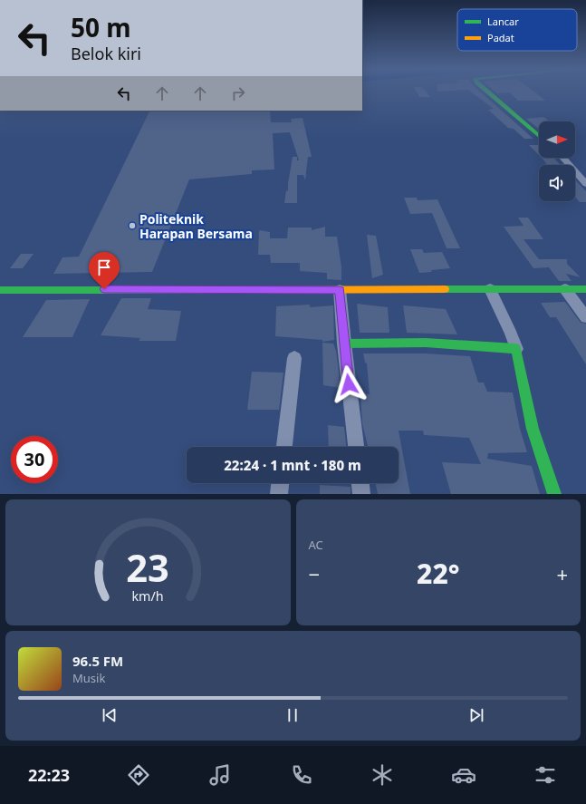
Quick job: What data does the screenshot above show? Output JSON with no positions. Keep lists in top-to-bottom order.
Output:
{
  "places": ["Politeknik Harapan Bersama"],
  "legend": ["Lancar", "Padat"],
  "north": "right",
  "page": {
    "turn": ["50 m", "Belok kiri"],
    "limit": "30",
    "trip": "22:24 · 1 mnt · 180 m",
    "tile": "AC",
    "heat": ["−", "22°", "+"],
    "song": ["96.5 FM", "Musik"],
    "tabs": "22:23",
    "gauge": ["23", "km/h"]
  }
}
